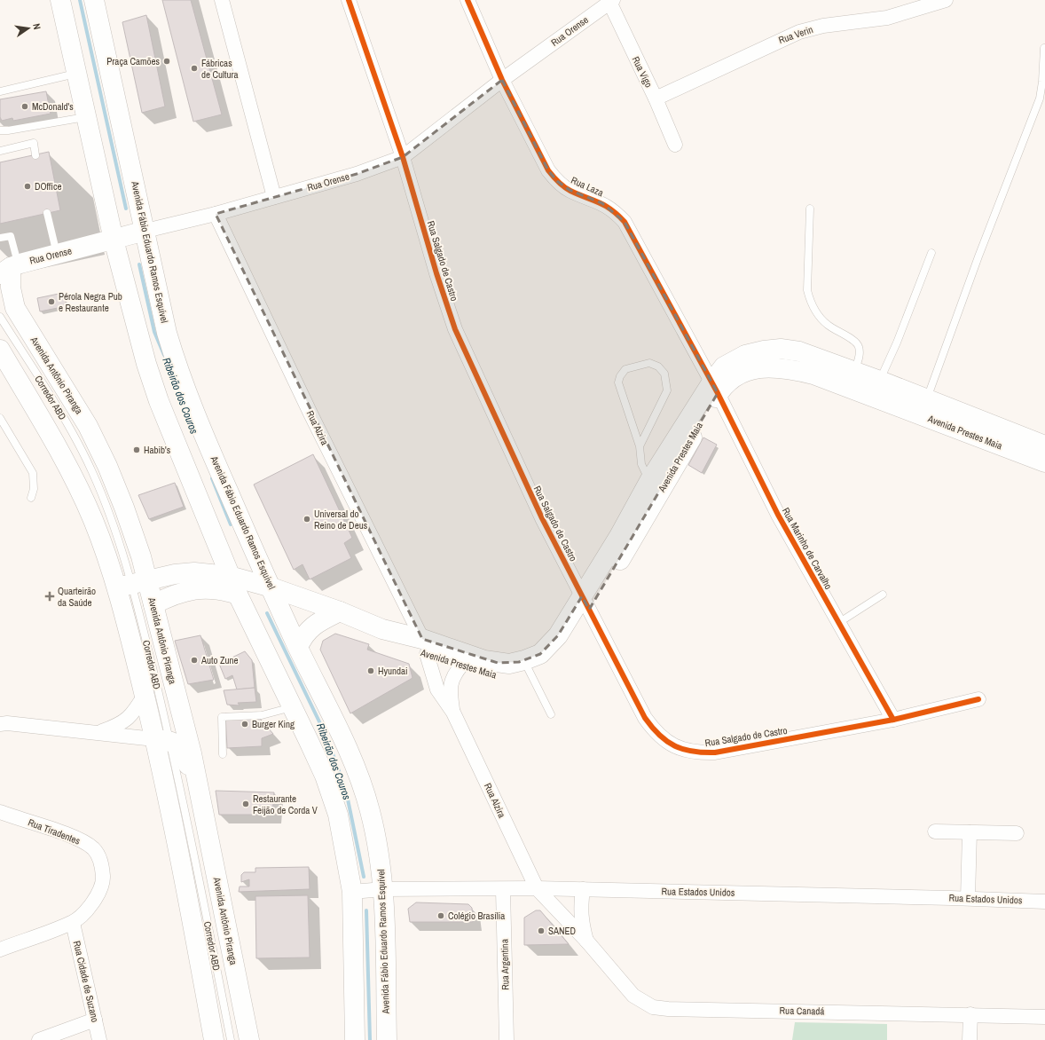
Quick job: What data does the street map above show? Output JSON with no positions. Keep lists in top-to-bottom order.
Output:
{
  "streets": {
    "main road": [
      "Rua Orense",
      "Avenida Fábio Eduardo Ramos Esquível",
      "Avenida Antônio Piranga",
      "Avenida Prestes Maia"
    ],
    "street": [
      "Rua Verin",
      "Rua Vigo",
      "Rua Laza",
      "Rua Salgado de Castro",
      "Rua Alzira",
      "Rua Marinho de Carvalho",
      "Rua Tiradentes",
      "Rua Estados Unidos",
      "Rua Argentina",
      "Rua Cidade de Suzano",
      "Rua Canadá"
    ],
    "lane": ["Corredor ABD"]
  },
  "crossings": [
    ["Rua Orense", "Rua Vigo"],
    ["Rua Orense", "Rua Laza"],
    ["Rua Orense", "Avenida Fábio Eduardo Ramos Esquível"],
    ["Rua Orense", "Rua Salgado de Castro"],
    ["Rua Orense", "Avenida Antônio Piranga"],
    ["Rua Orense", "Rua Alzira"],
    ["Rua Verin", "Rua Vigo"],
    ["Rua Laza", "Avenida Prestes Maia"],
    ["Rua Laza", "Rua Marinho de Carvalho"],
    ["Avenida Fábio Eduardo Ramos Esquível", "Avenida Prestes Maia"],
    ["Avenida Fábio Eduardo Ramos Esquível", "Rua Estados Unidos"],
    ["Rua Salgado de Castro", "Avenida Prestes Maia"],
    ["Rua Salgado de Castro", "Rua Marinho de Carvalho"],
    ["Avenida Antônio Piranga", "Corredor ABD"],
    ["Avenida Antônio Piranga", "Avenida Prestes Maia"],
    ["Corredor ABD", "Avenida Prestes Maia"],
    ["Rua Alzira", "Avenida Prestes Maia"],
    ["Rua Alzira", "Rua Estados Unidos"],
    ["Rua Alzira", "Rua Canadá"],
    ["Avenida Prestes Maia", "Rua Marinho de Carvalho"],
    ["Rua Tiradentes", "Rua Cidade de Suzano"],
    ["Rua Estados Unidos", "Rua Argentina"],
    ["Rua Estados Unidos", "Rua Canadá"]
  ],
  "water": ["Ribeirão dos Couros"],
  "places": {
    "other": [
      "Praça Camões",
      "Fábricas de Cultura",
      "McDonald's",
      "DOffice",
      "Pérola Negra Pub e Restaurante",
      "Habib's",
      "Universal do Reino de Deus",
      "Auto Zune",
      "Hyundai",
      "Burger King",
      "Restaurante Feijão de Corda V",
      "Colégio Brasília",
      "SANED"
    ],
    "health": ["Quarteirão da Saúde"]
  },
  "north": "right"
}
